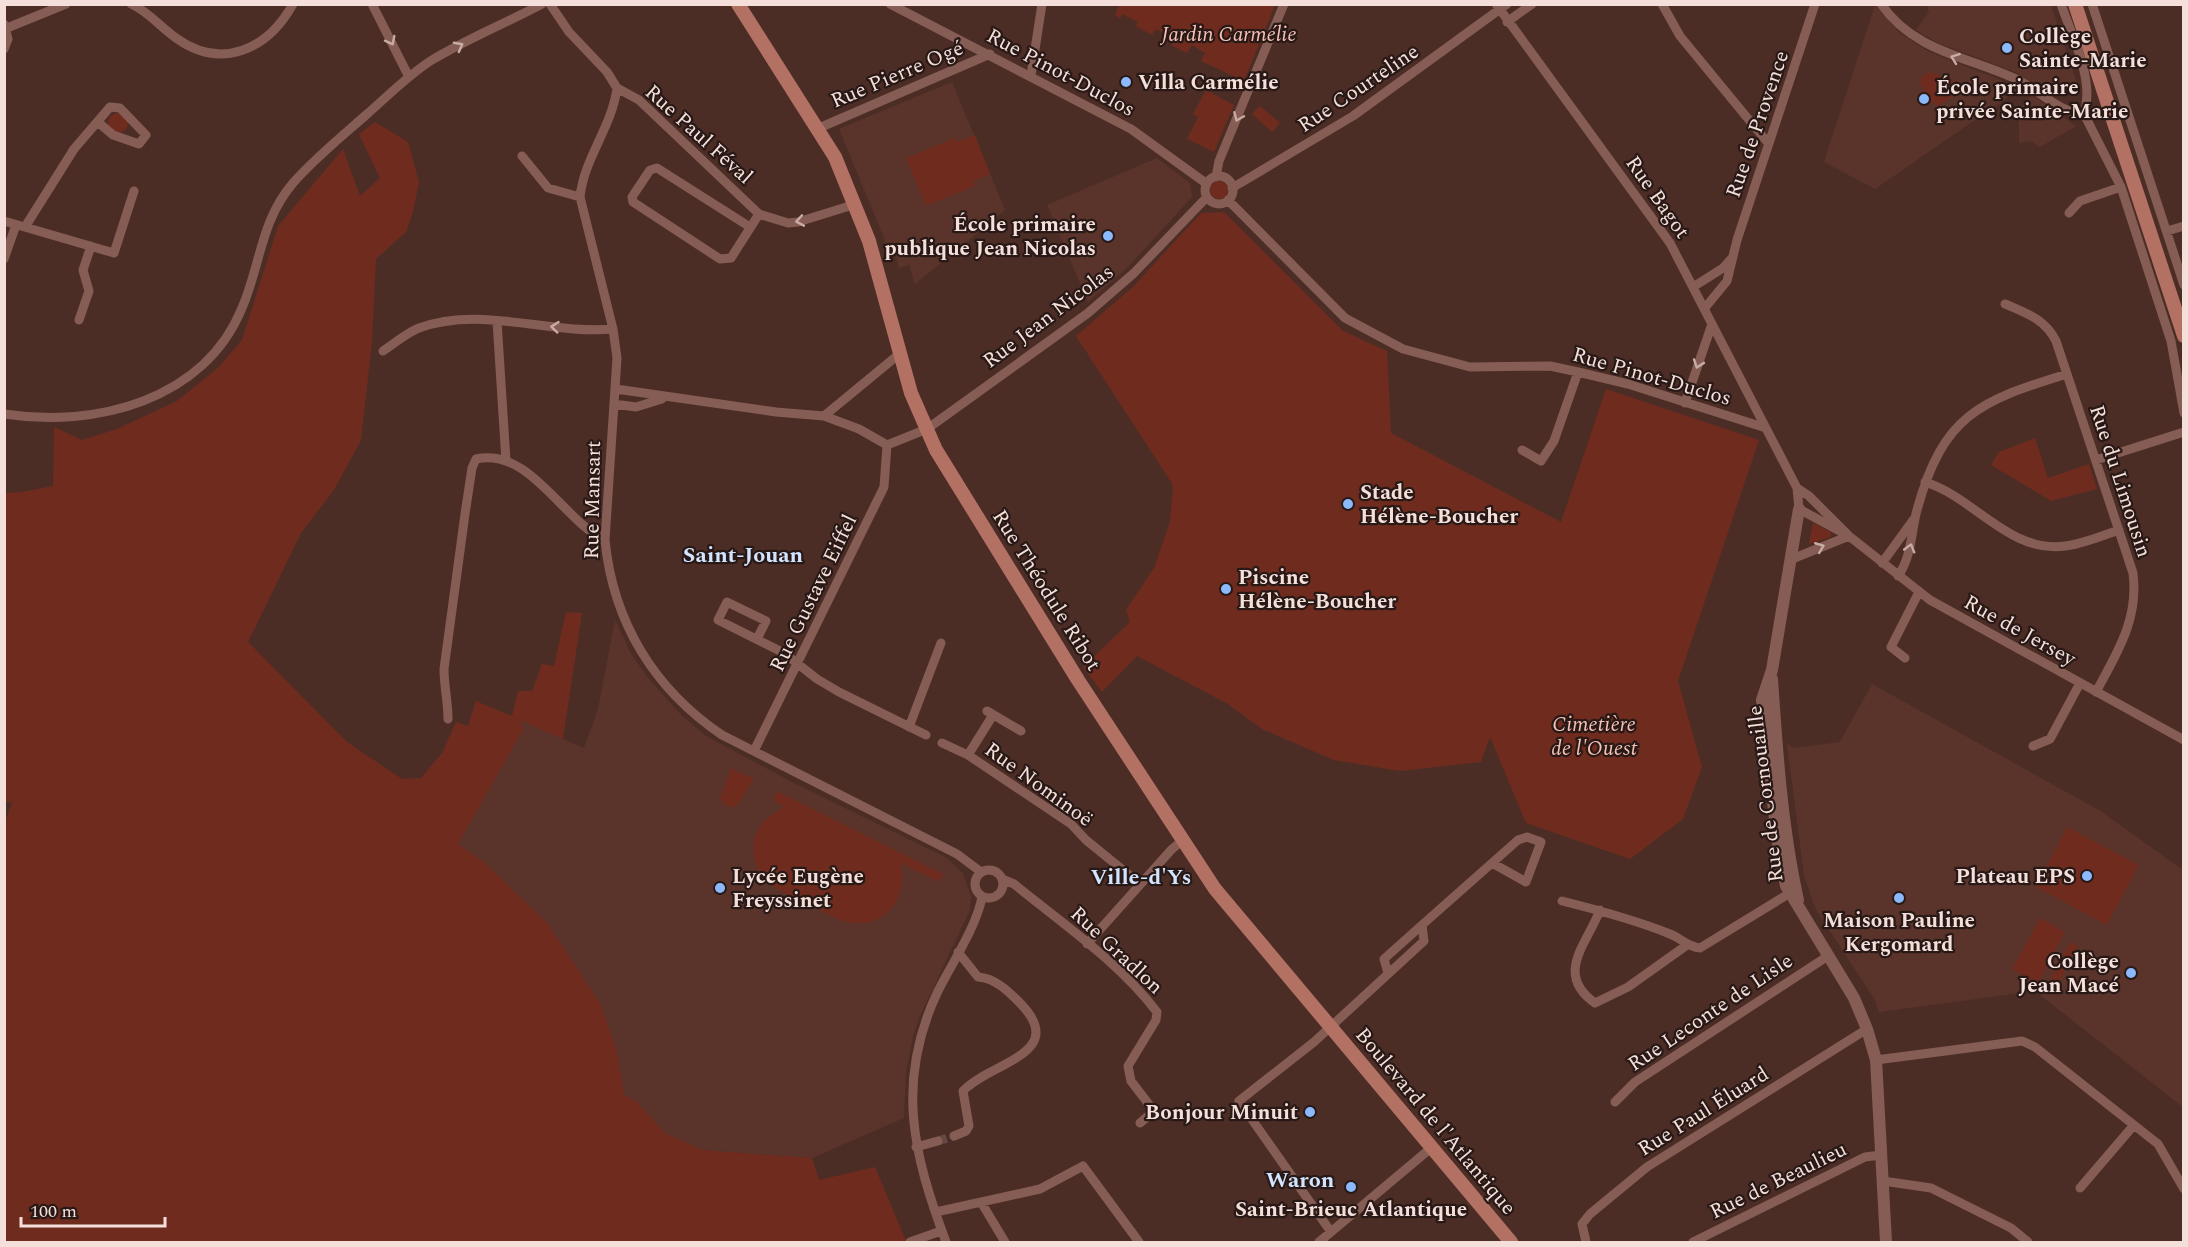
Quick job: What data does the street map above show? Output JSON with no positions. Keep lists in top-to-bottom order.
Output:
{
  "streets": {
    "main road": ["Rue Théodule Ribot", "Boulevard de l'Atlantique"],
    "street": [
      "Rue Pinot-Duclos",
      "Rue Pierre Ogé",
      "Rue Courteline",
      "Rue de Provence",
      "Rue Paul Féval",
      "Rue Bagot",
      "Rue Jean Nicolas",
      "Rue du Limousin",
      "Rue Mansart",
      "Rue Gustave Eiffel",
      "Rue de Jersey",
      "Rue Nominoë",
      "Rue de Cornouaille",
      "Rue Gradlon",
      "Rue Leconte de Lisle",
      "Rue Paul Éluard",
      "Rue de Beaulieu"
    ]
  },
  "crossings": [
    ["Rue Pinot-Duclos", "Rue Pierre Ogé"],
    ["Rue Pinot-Duclos", "Rue Courteline"],
    ["Rue Pinot-Duclos", "Rue Bagot"],
    ["Rue Pinot-Duclos", "Rue Jean Nicolas"],
    ["Rue Pinot-Duclos", "Rue de Jersey"],
    ["Rue Pierre Ogé", "Rue Théodule Ribot"],
    ["Rue Courteline", "Rue Bagot"],
    ["Rue Courteline", "Rue Jean Nicolas"],
    ["Rue de Provence", "Rue Bagot"],
    ["Rue Paul Féval", "Rue Mansart"],
    ["Rue Paul Féval", "Rue Théodule Ribot"],
    ["Rue Bagot", "Rue de Jersey"],
    ["Rue Jean Nicolas", "Rue Théodule Ribot"],
    ["Rue Jean Nicolas", "Rue Gustave Eiffel"],
    ["Rue du Limousin", "Rue de Jersey"],
    ["Rue Mansart", "Rue Gustave Eiffel"],
    ["Rue Mansart", "Rue Gradlon"],
    ["Rue Théodule Ribot", "Boulevard de l'Atlantique"],
    ["Rue de Jersey", "Rue de Cornouaille"],
    ["Rue de Cornouaille", "Rue Leconte de Lisle"],
    ["Rue de Cornouaille", "Rue Paul Éluard"],
    ["Rue de Cornouaille", "Rue de Beaulieu"]
  ],
  "districts": ["Saint-Jouan", "Ville-d'Ys", "Waron"],
  "parks": ["Jardin Carmélie", "Cimetière de l'Ouest"],
  "places": [
    "Collège Sainte-Marie",
    "Villa Carmélie",
    "École primaire privée Sainte-Marie",
    "École primaire publique Jean Nicolas",
    "Stade Hélène-Boucher",
    "Piscine Hélène-Boucher",
    "Plateau EPS",
    "Lycée Eugène Freyssinet",
    "Maison Pauline Kergomard",
    "Collège Jean Macé",
    "Bonjour Minuit",
    "Saint-Brieuc Atlantique"
  ],
  "scale_bar": "100 m"
}
